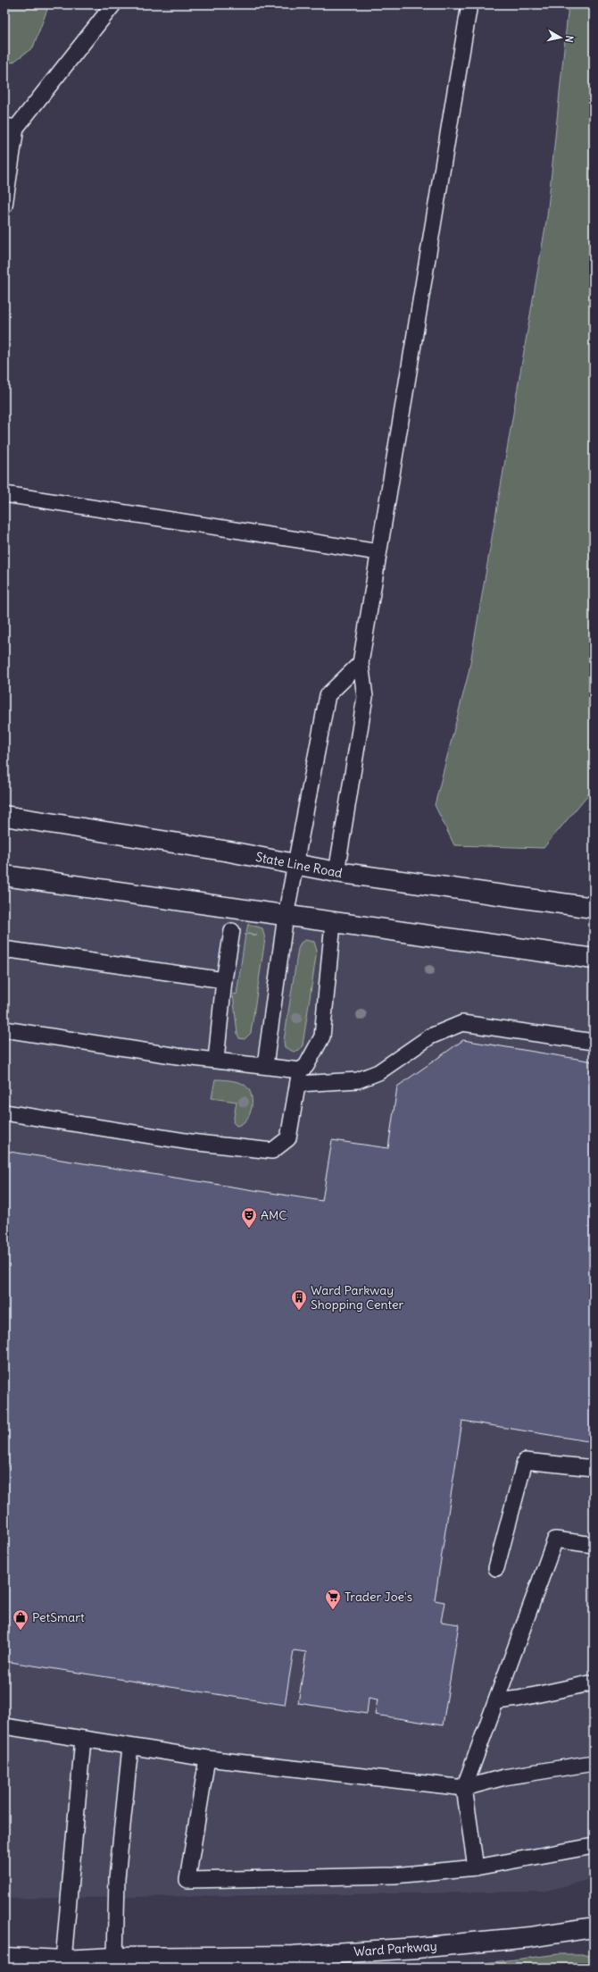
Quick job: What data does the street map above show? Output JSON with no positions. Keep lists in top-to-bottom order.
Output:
{
  "streets": {
    "main road": ["State Line Road", "Ward Parkway"]
  },
  "places": {
    "theatre": ["AMC"],
    "building": ["Ward Parkway Shopping Center"],
    "supermarket": ["Trader Joe's"],
    "shop": ["PetSmart"]
  },
  "north": "right"
}
